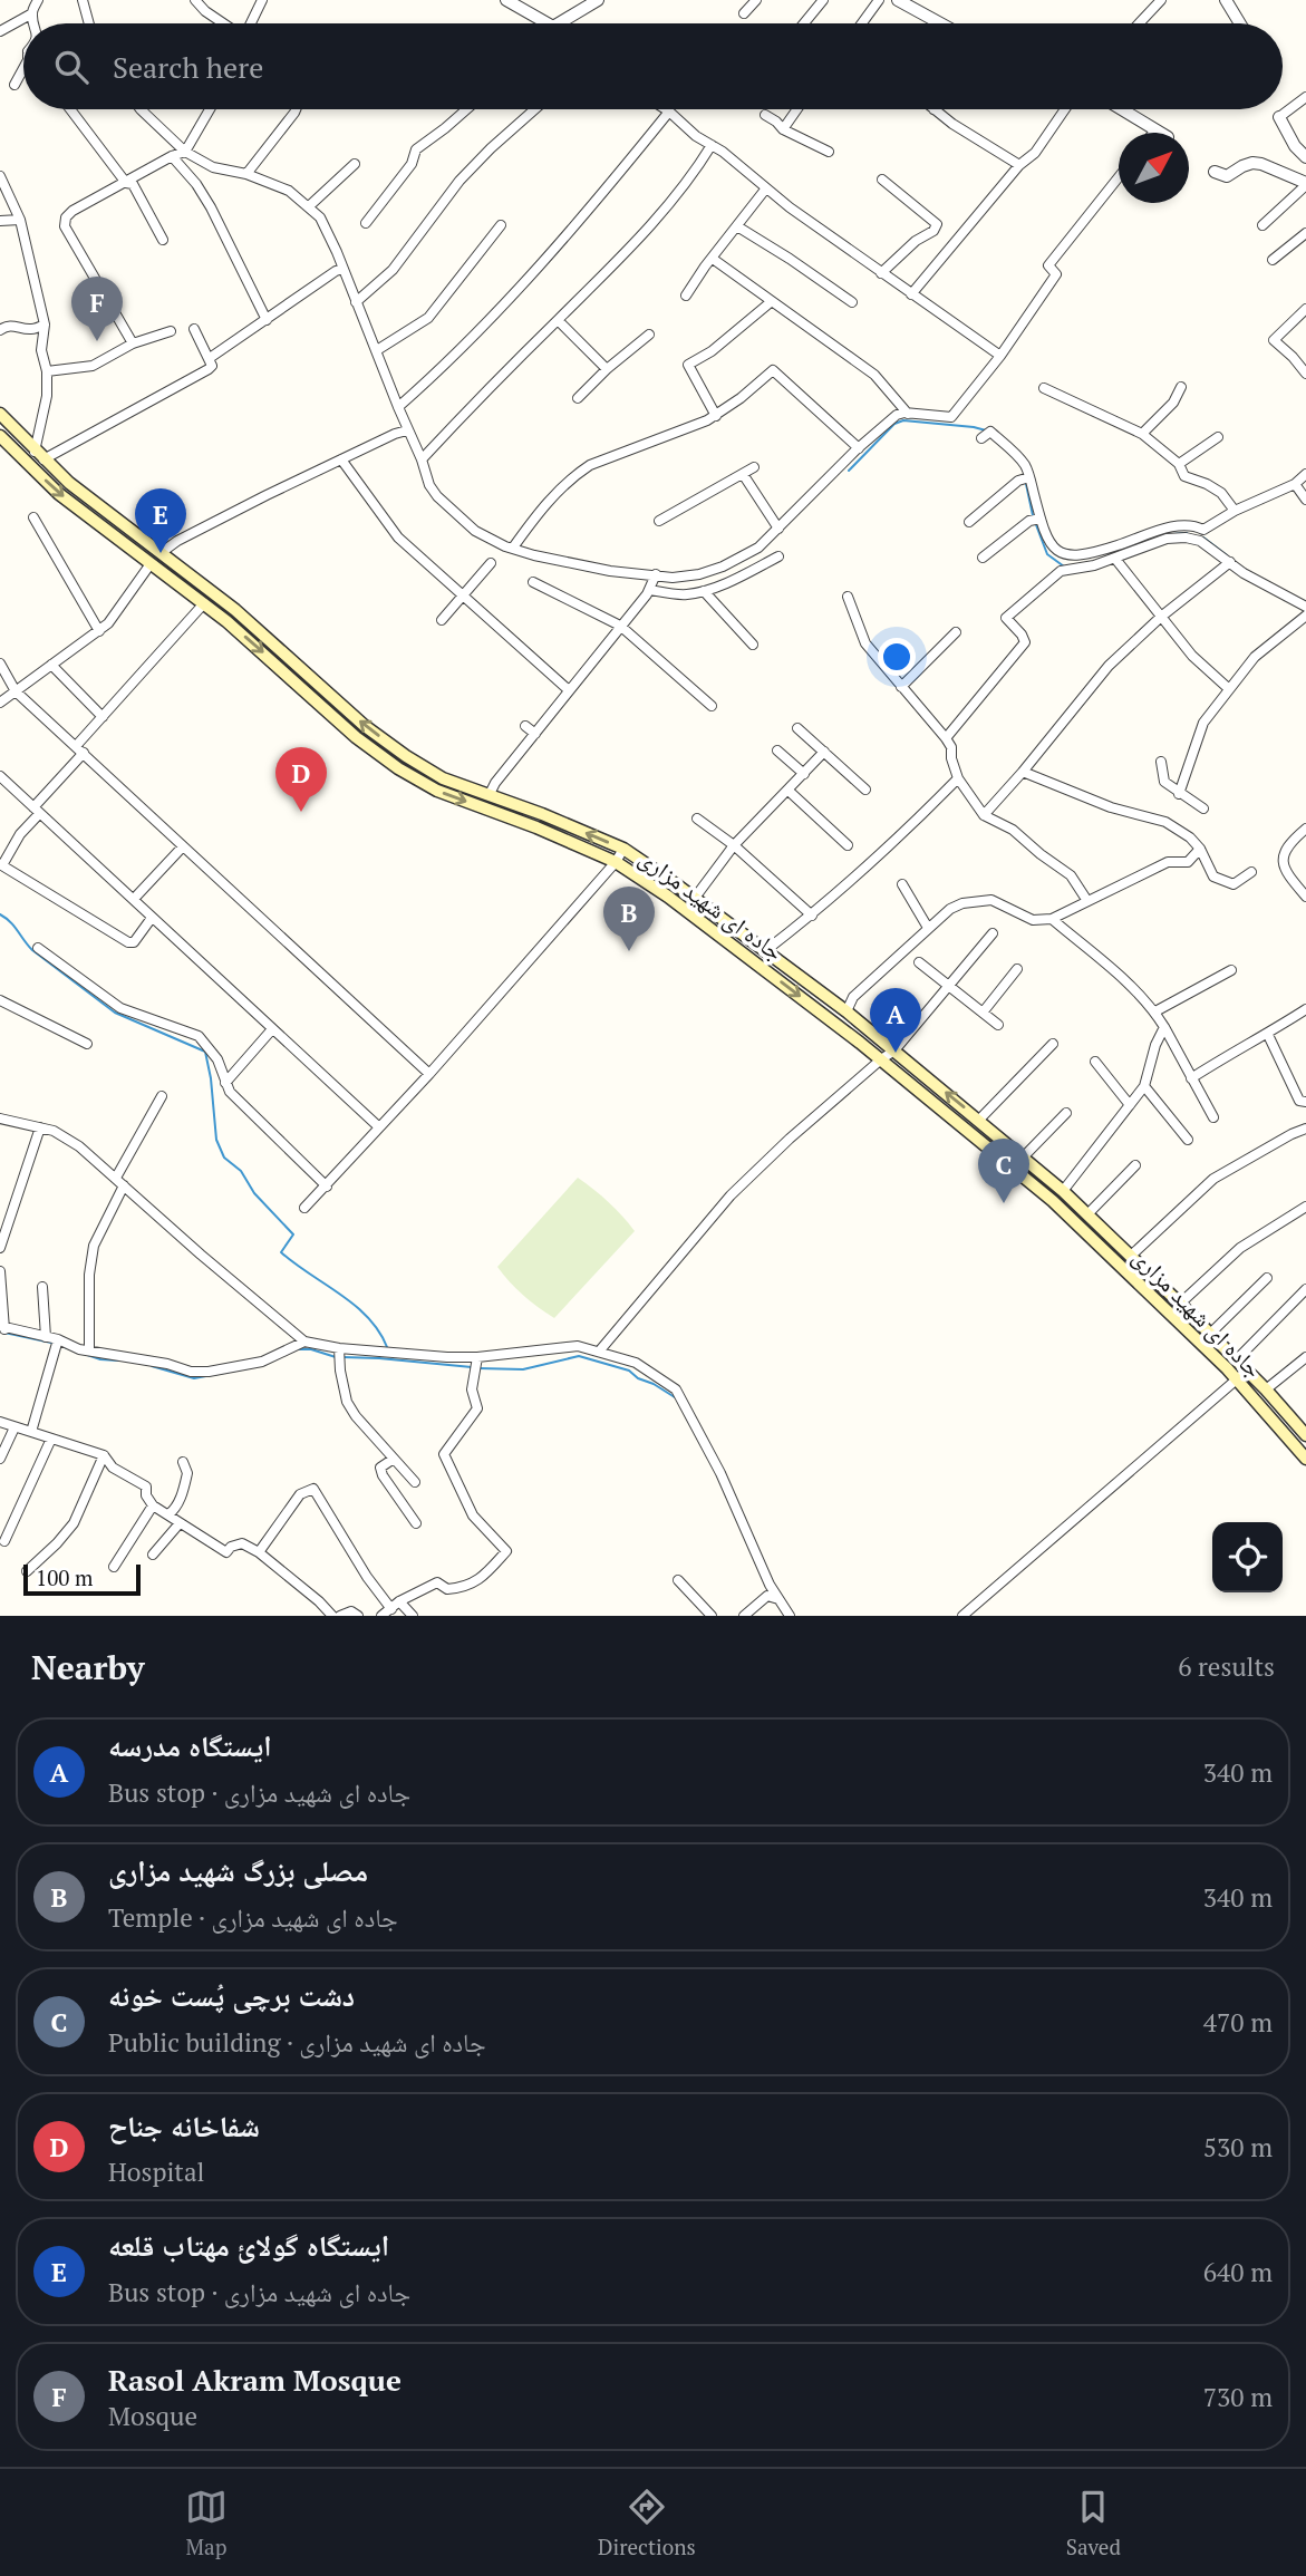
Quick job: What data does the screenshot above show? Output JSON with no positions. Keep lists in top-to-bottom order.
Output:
{
  "streets": {
    "main road": ["جاده ای شهید مزاری"]
  },
  "scale_bar": "100 m",
  "north": "top right",
  "page": {
    "search": "Search here",
    "pins": [
      "F",
      "E",
      "D",
      "B",
      "A",
      "C"
    ],
    "scale": "100 m",
    "heading": ["Nearby", "6 results"],
    "list": [
      {
        "mark": "A",
        "name": "ایستگاه مدرسه",
        "note": "Bus stop · جاده ای شهید مزاری",
        "value": "340 m"
      },
      {
        "mark": "B",
        "name": "مصلی بزرگ شهید مزاری",
        "note": "Temple · جاده ای شهید مزاری",
        "value": "340 m"
      },
      {
        "mark": "C",
        "name": "دشت برچی پُست خونه",
        "note": "Public building · جاده ای شهید مزاری",
        "value": "470 m"
      },
      {
        "mark": "D",
        "name": "شفاخانه جناح",
        "note": "Hospital",
        "value": "530 m"
      },
      {
        "mark": "E",
        "name": "ایستگاه گولائ مهتاب قلعه",
        "note": "Bus stop · جاده ای شهید مزاری",
        "value": "640 m"
      },
      {
        "mark": "F",
        "name": "Rasol Akram Mosque",
        "note": "Mosque",
        "value": "730 m"
      }
    ],
    "nav": ["Map", "Directions", "Saved"]
  }
}
